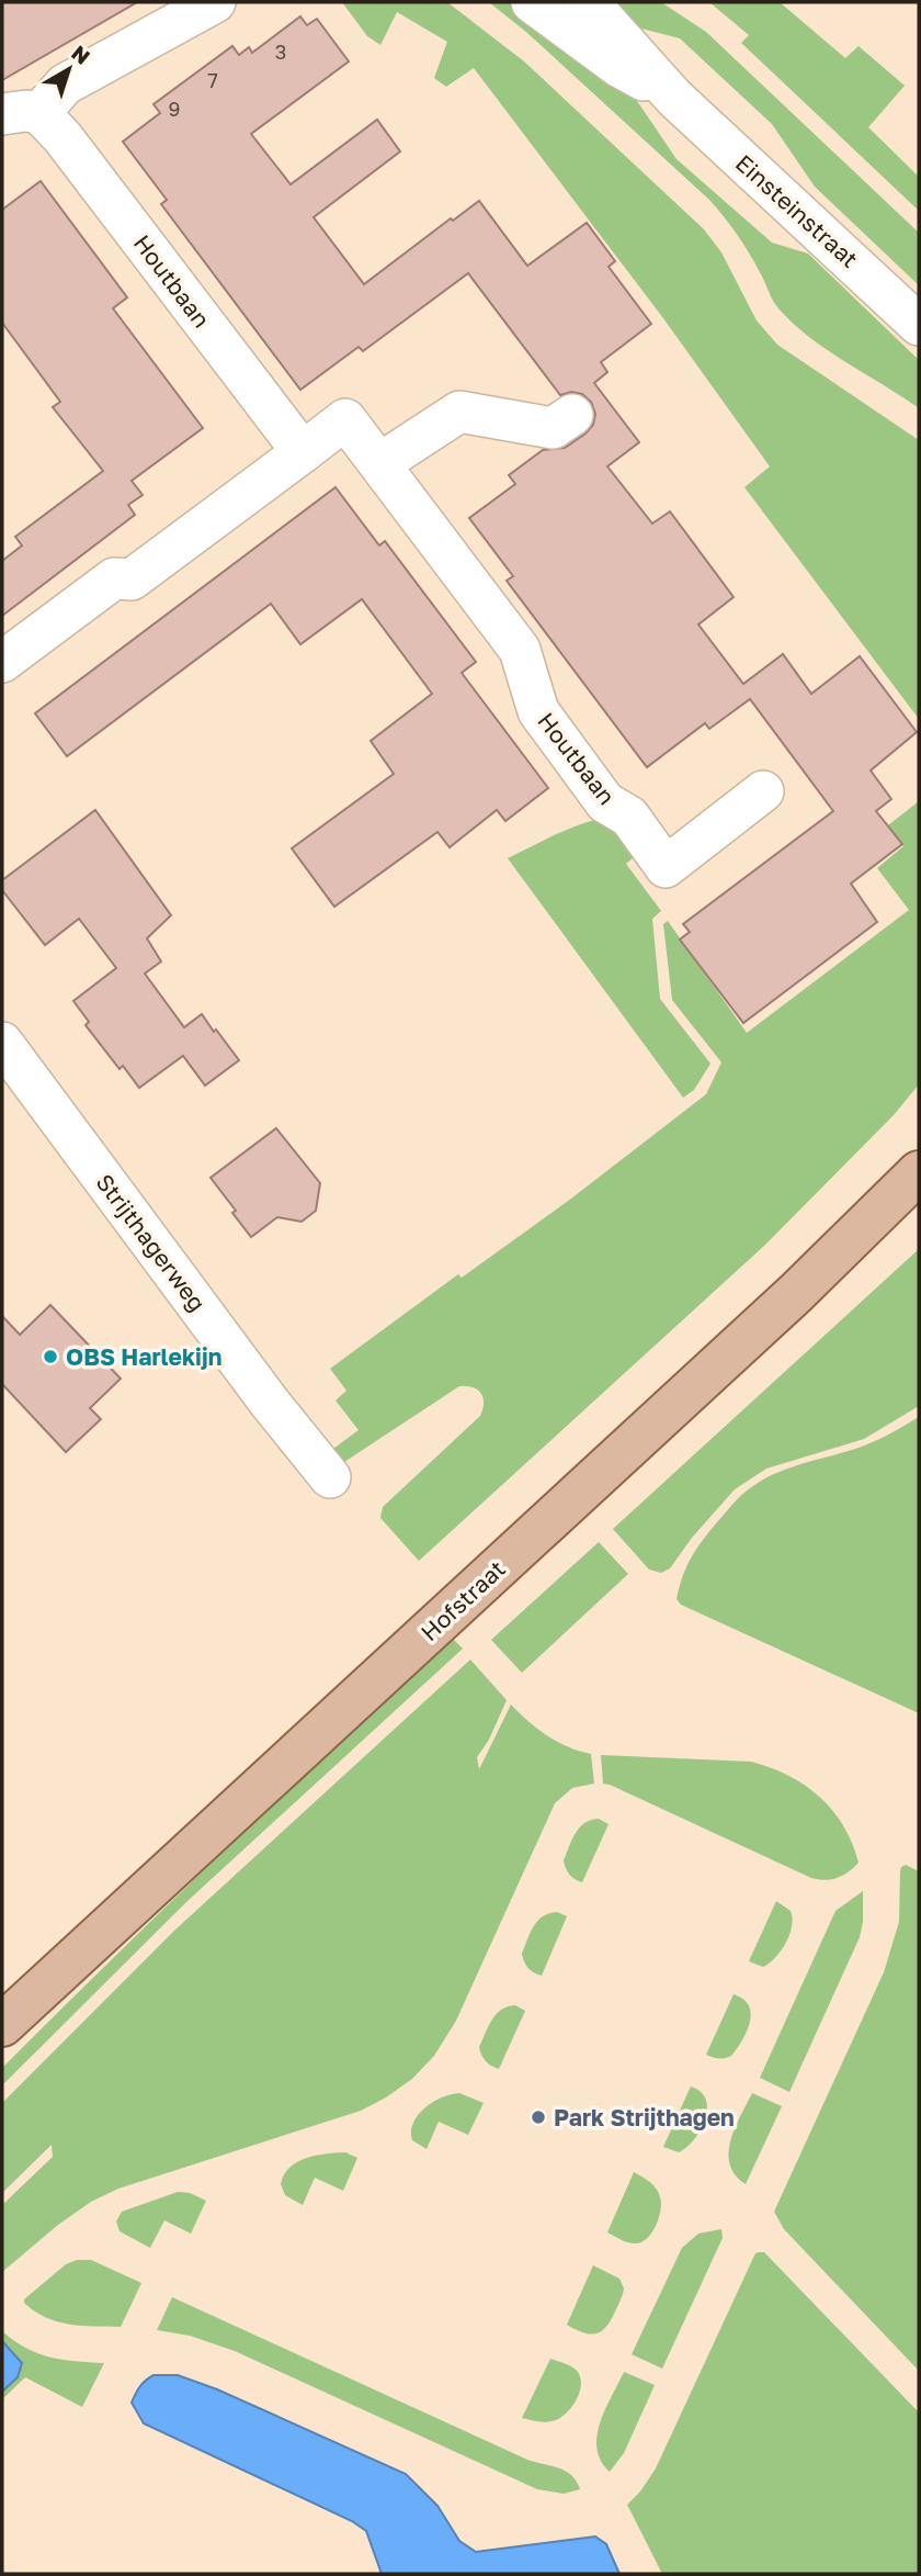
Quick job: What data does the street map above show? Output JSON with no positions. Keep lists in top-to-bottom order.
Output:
{
  "streets": {
    "main road": ["Hofstraat"],
    "street": ["Einsteinstraat", "Houtbaan", "Strijthagerweg"]
  },
  "places": ["OBS Harlekijn", "Park Strijthagen"],
  "house_numbers": ["3", "7", "9"],
  "north": "top right"
}
